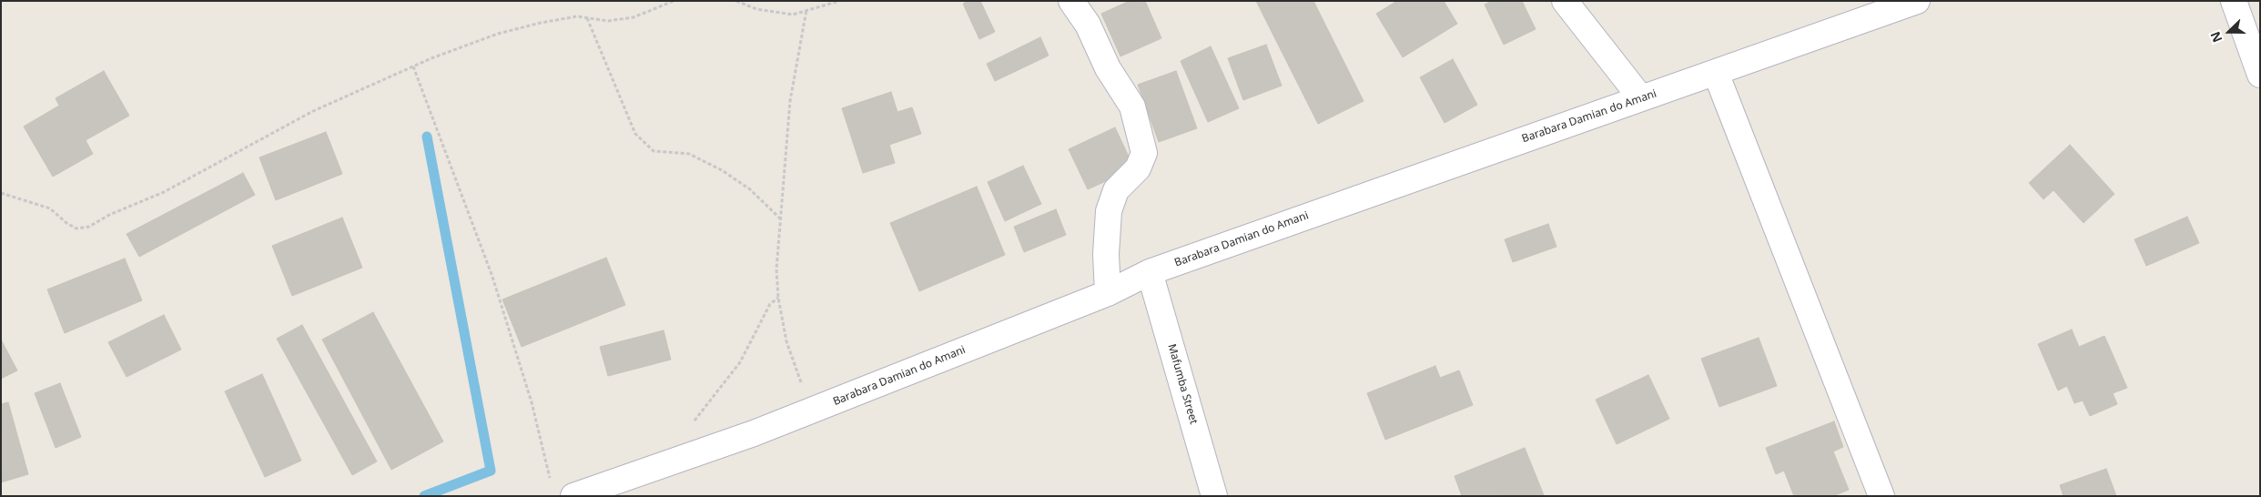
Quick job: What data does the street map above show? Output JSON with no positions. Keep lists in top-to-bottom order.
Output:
{
  "streets": {
    "street": ["Barabara Damian do Amani", "Mafumba Street"]
  },
  "crossings": [
    ["Barabara Damian do Amani", "Mafumba Street"]
  ],
  "north": "left"
}
